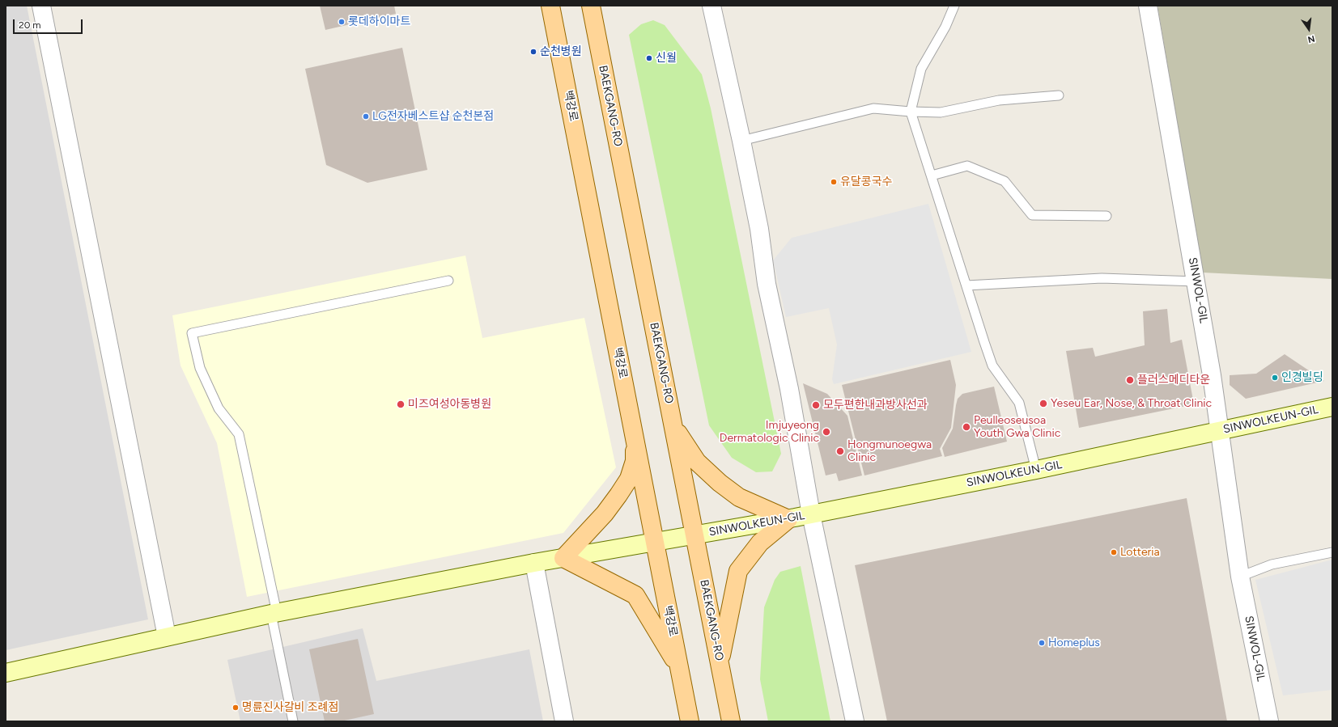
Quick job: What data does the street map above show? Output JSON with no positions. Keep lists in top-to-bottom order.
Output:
{
  "streets": {
    "main road": ["백강로", "BAEKGANG-RO"],
    "street": ["SINWOL-GIL", "SINWOLKEUN-GIL"]
  },
  "crossings": [
    ["백강로", "SINWOLKEUN-GIL"],
    ["BAEKGANG-RO", "SINWOLKEUN-GIL"],
    ["SINWOL-GIL", "SINWOLKEUN-GIL"]
  ],
  "places": [
    "롯데하이마트",
    "순천병원",
    "신월",
    "LG전자베스트샵 순천본점",
    "유달콩국수",
    "인경빌딩",
    "플러스메디타운",
    "Yeseu Ear, Nose, & Throat Clinic",
    "미즈여성아동병원",
    "모두편한내과방사선과",
    "Peulleoseusoa Youth Gwa Clinic",
    "Imjuyeong Dermatologic Clinic",
    "Hongmunoegwa Clinic",
    "Lotteria",
    "Homeplus",
    "명륜진사갈비 조례점"
  ],
  "scale_bar": "20 m",
  "north": "bottom"
}
